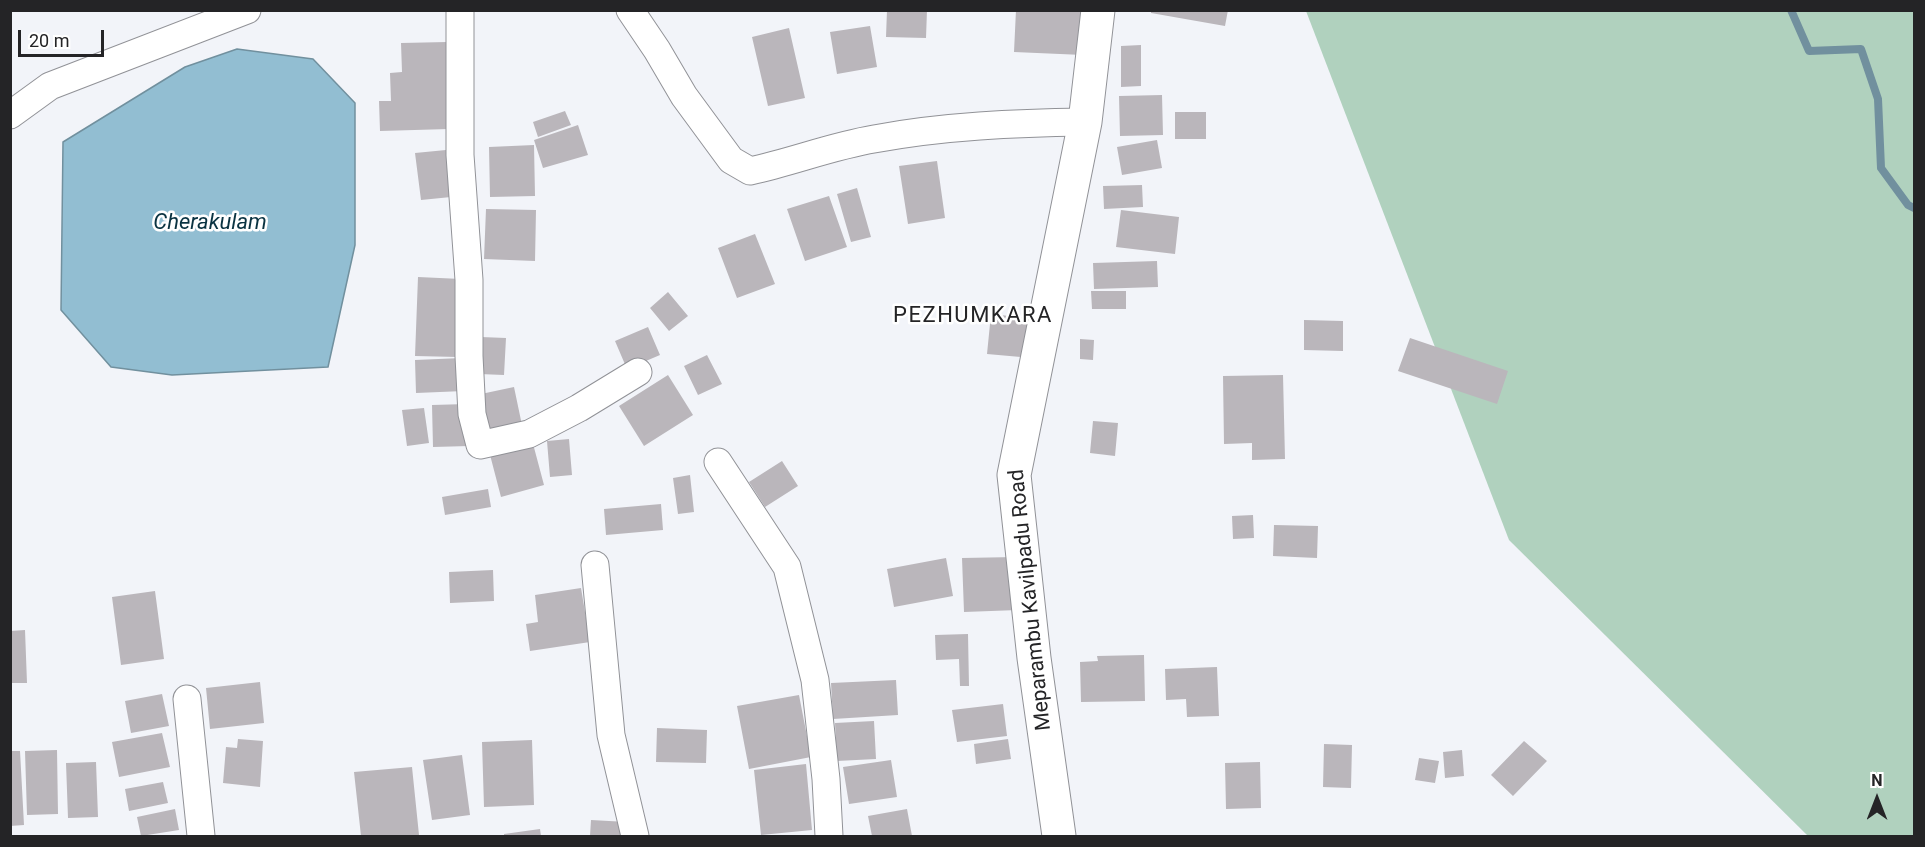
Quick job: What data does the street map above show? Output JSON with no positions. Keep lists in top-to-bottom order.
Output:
{
  "streets": {
    "main road": ["Meparambu Kavilpadu Road"]
  },
  "districts": ["PEZHUMKARA"],
  "water": ["Cherakulam"],
  "scale_bar": "20 m",
  "north": "top"
}
